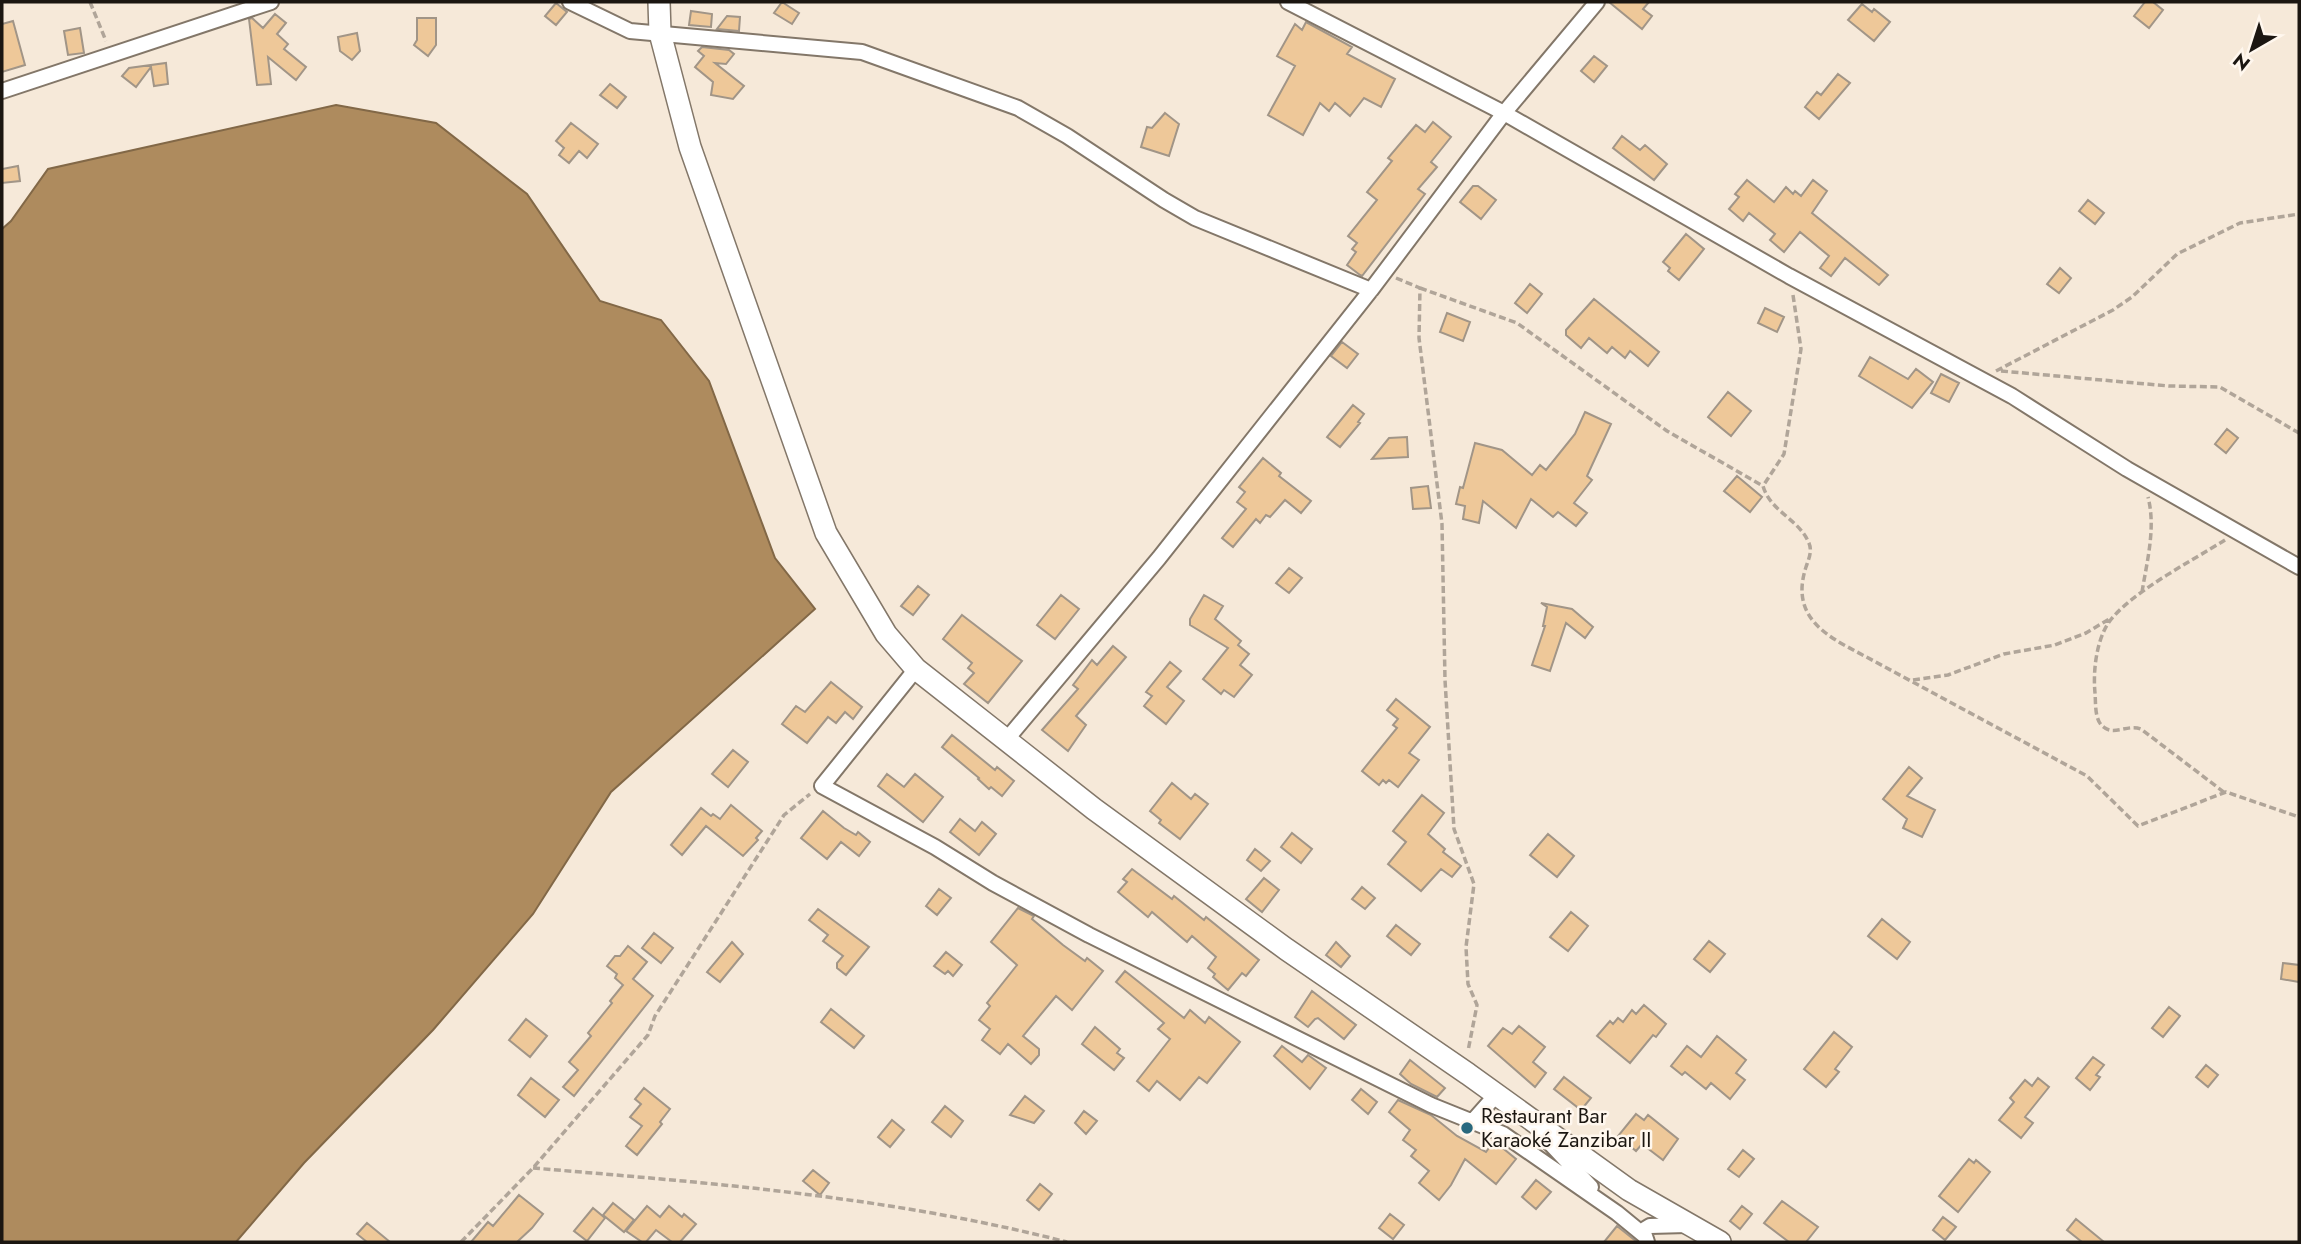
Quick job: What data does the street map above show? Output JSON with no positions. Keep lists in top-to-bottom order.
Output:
{
  "places": ["Restaurant Bar Karaoké Zanzibar II"],
  "north": "bottom left"
}
